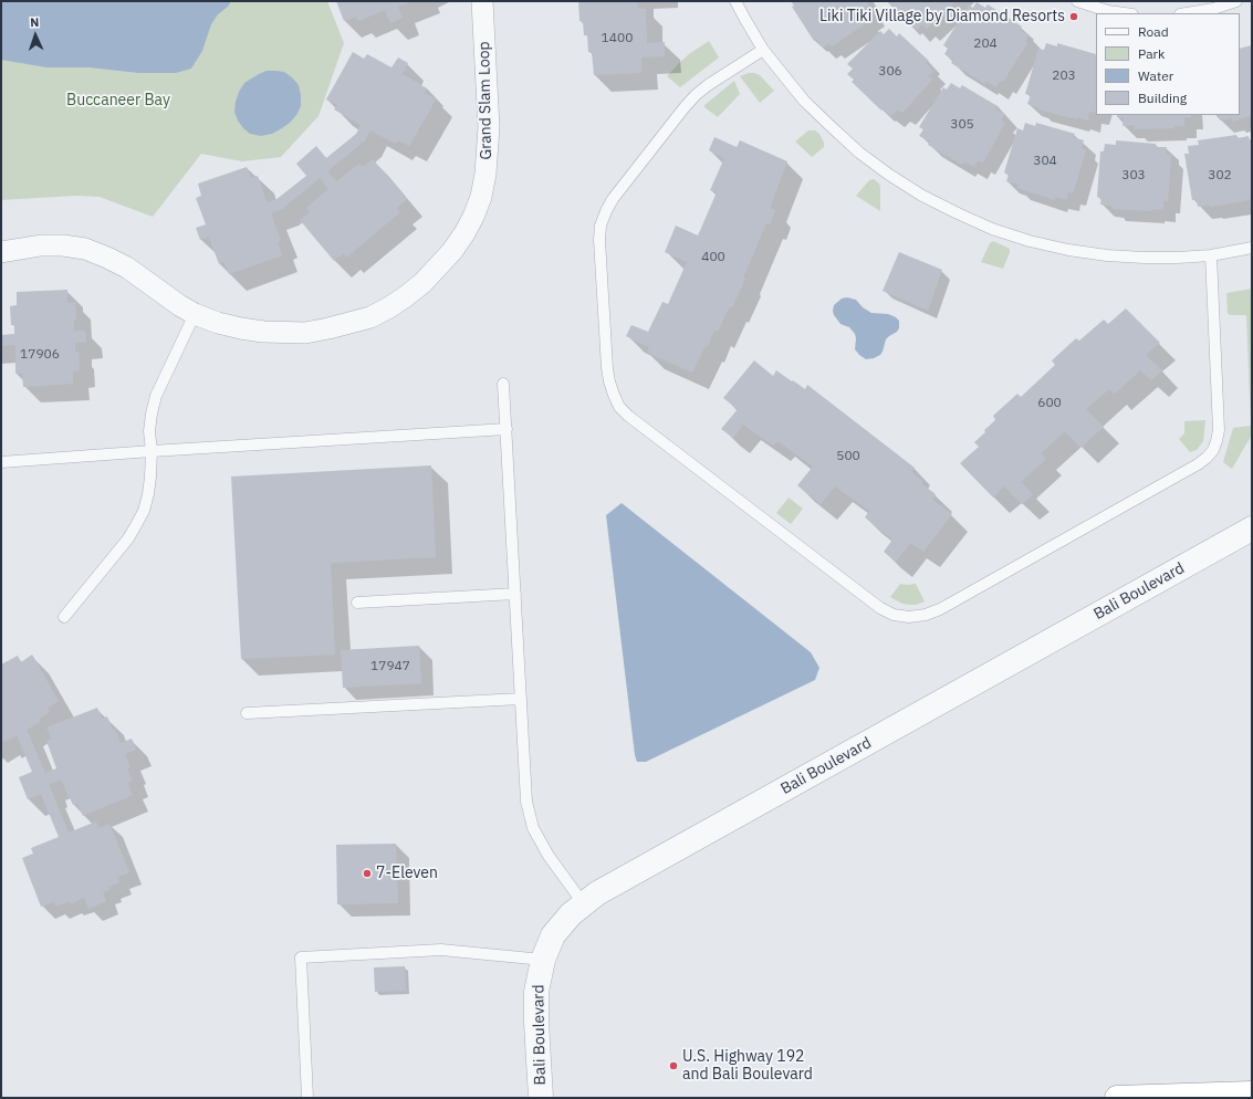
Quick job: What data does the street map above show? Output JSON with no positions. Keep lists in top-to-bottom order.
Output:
{
  "streets": {
    "street": ["Grand Slam Loop", "Bali Boulevard"]
  },
  "parks": ["Buccaneer Bay"],
  "places": ["Liki Tiki Village by Diamond Resorts", "7-Eleven", "U.S. Highway 192 and Bali Boulevard"],
  "house_numbers": [
    "1400",
    "204",
    "306",
    "203",
    "305",
    "304",
    "303",
    "302",
    "400",
    "17906",
    "600",
    "500",
    "17947"
  ],
  "legend": [
    "Road",
    "Park",
    "Water",
    "Building"
  ],
  "north": "top"
}
